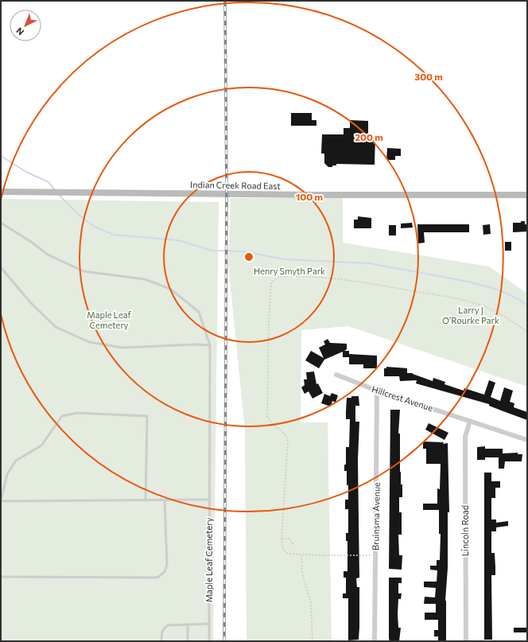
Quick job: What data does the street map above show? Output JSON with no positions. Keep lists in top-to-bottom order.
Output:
{
  "streets": {
    "main road": ["Indian Creek Road East"],
    "street": ["Hillcrest Avenue", "Bruinsma Avenue", "Lincoln Road"],
    "lane": ["Maple Leaf Cemetery"]
  },
  "crossings": [
    ["Hillcrest Avenue", "Bruinsma Avenue"],
    ["Hillcrest Avenue", "Lincoln Road"]
  ],
  "parks": ["Henry Smyth Park", "Larry J O'Rourke Park", "Maple Leaf Cemetery"],
  "north": "bottom left",
  "rings": ["300 m", "200 m", "100 m"]
}
